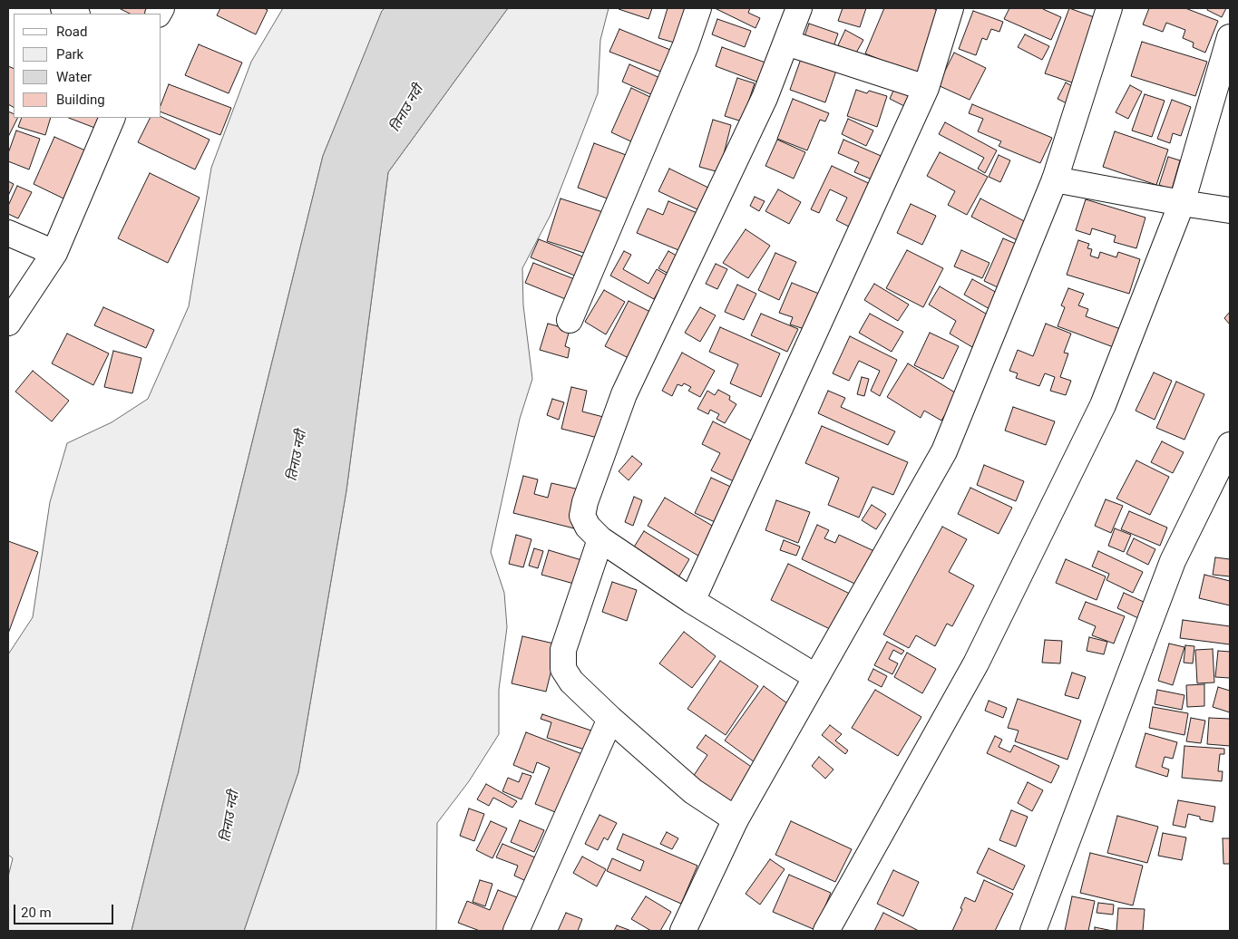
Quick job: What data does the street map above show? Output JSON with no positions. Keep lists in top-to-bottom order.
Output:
{
  "water": ["तिनाउ नदी"],
  "legend": [
    "Road",
    "Park",
    "Water",
    "Building"
  ],
  "scale_bar": "20 m"
}
